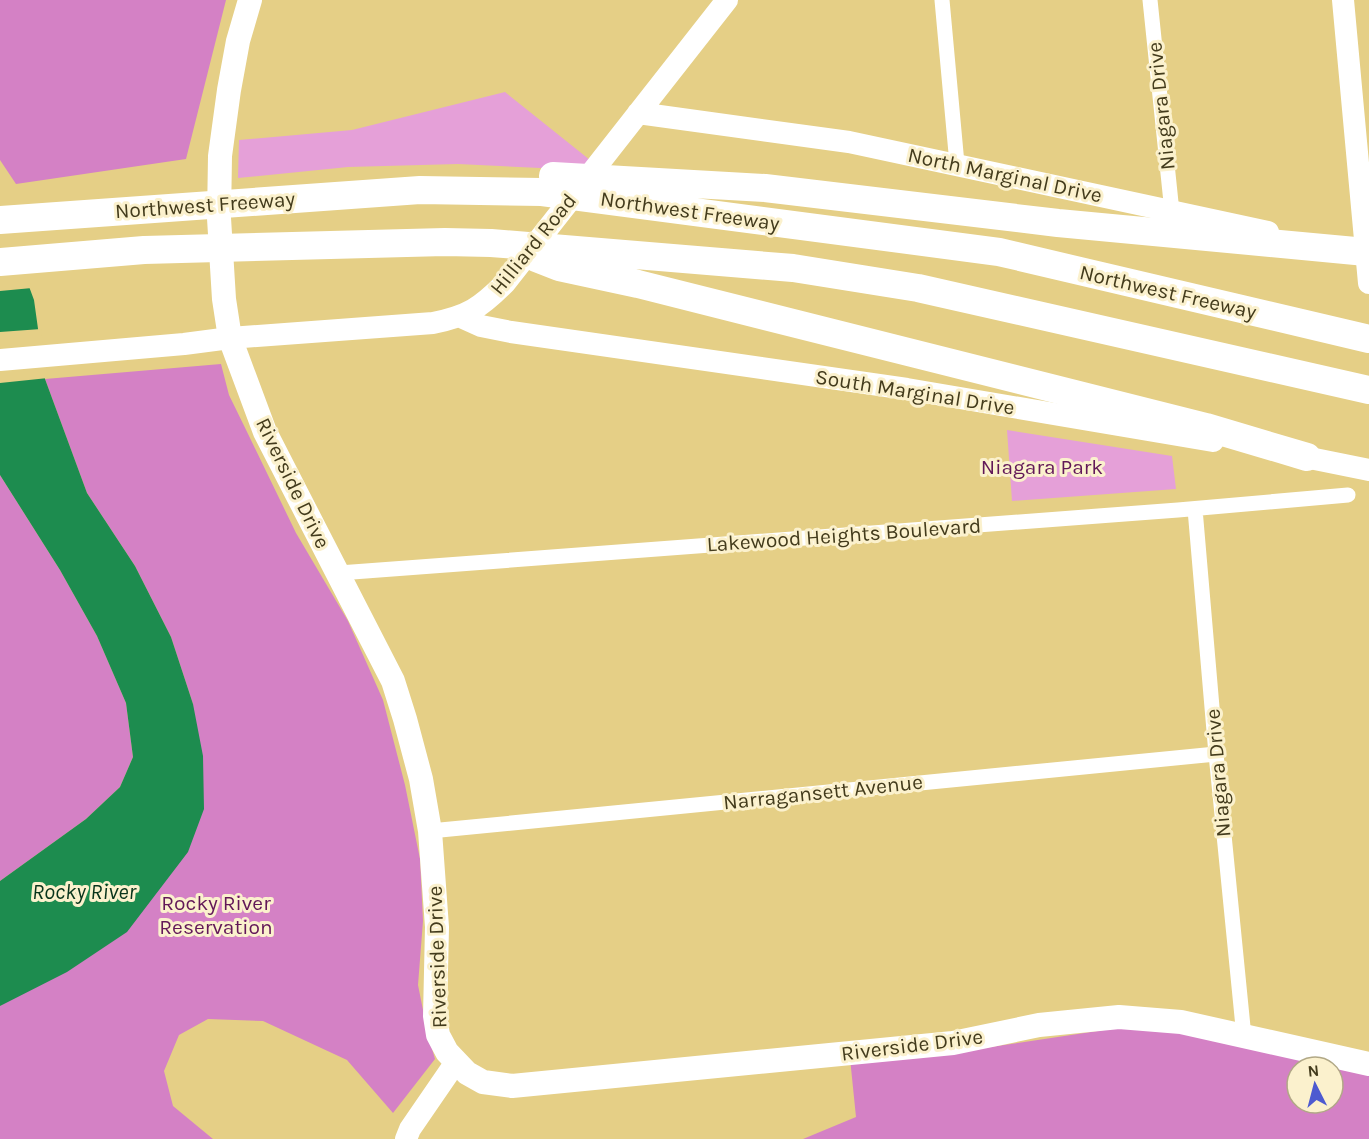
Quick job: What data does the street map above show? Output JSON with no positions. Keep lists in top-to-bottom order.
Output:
{
  "streets": {
    "highway": ["Northwest Freeway"],
    "main road": [
      "North Marginal Drive",
      "Hilliard Road",
      "South Marginal Drive",
      "Riverside Drive"
    ],
    "street": ["Niagara Drive", "Lakewood Heights Boulevard", "Narragansett Avenue"]
  },
  "crossings": [
    ["Niagara Drive", "North Marginal Drive"],
    ["Niagara Drive", "Riverside Drive"],
    ["Niagara Drive", "Lakewood Heights Boulevard"],
    ["Niagara Drive", "Narragansett Avenue"],
    ["North Marginal Drive", "Hilliard Road"],
    ["Hilliard Road", "South Marginal Drive"],
    ["Hilliard Road", "Riverside Drive"],
    ["Riverside Drive", "Lakewood Heights Boulevard"],
    ["Riverside Drive", "Narragansett Avenue"]
  ],
  "water": ["Rocky River"],
  "parks": ["Niagara Park", "Rocky River Reservation"],
  "north": "top"
}
